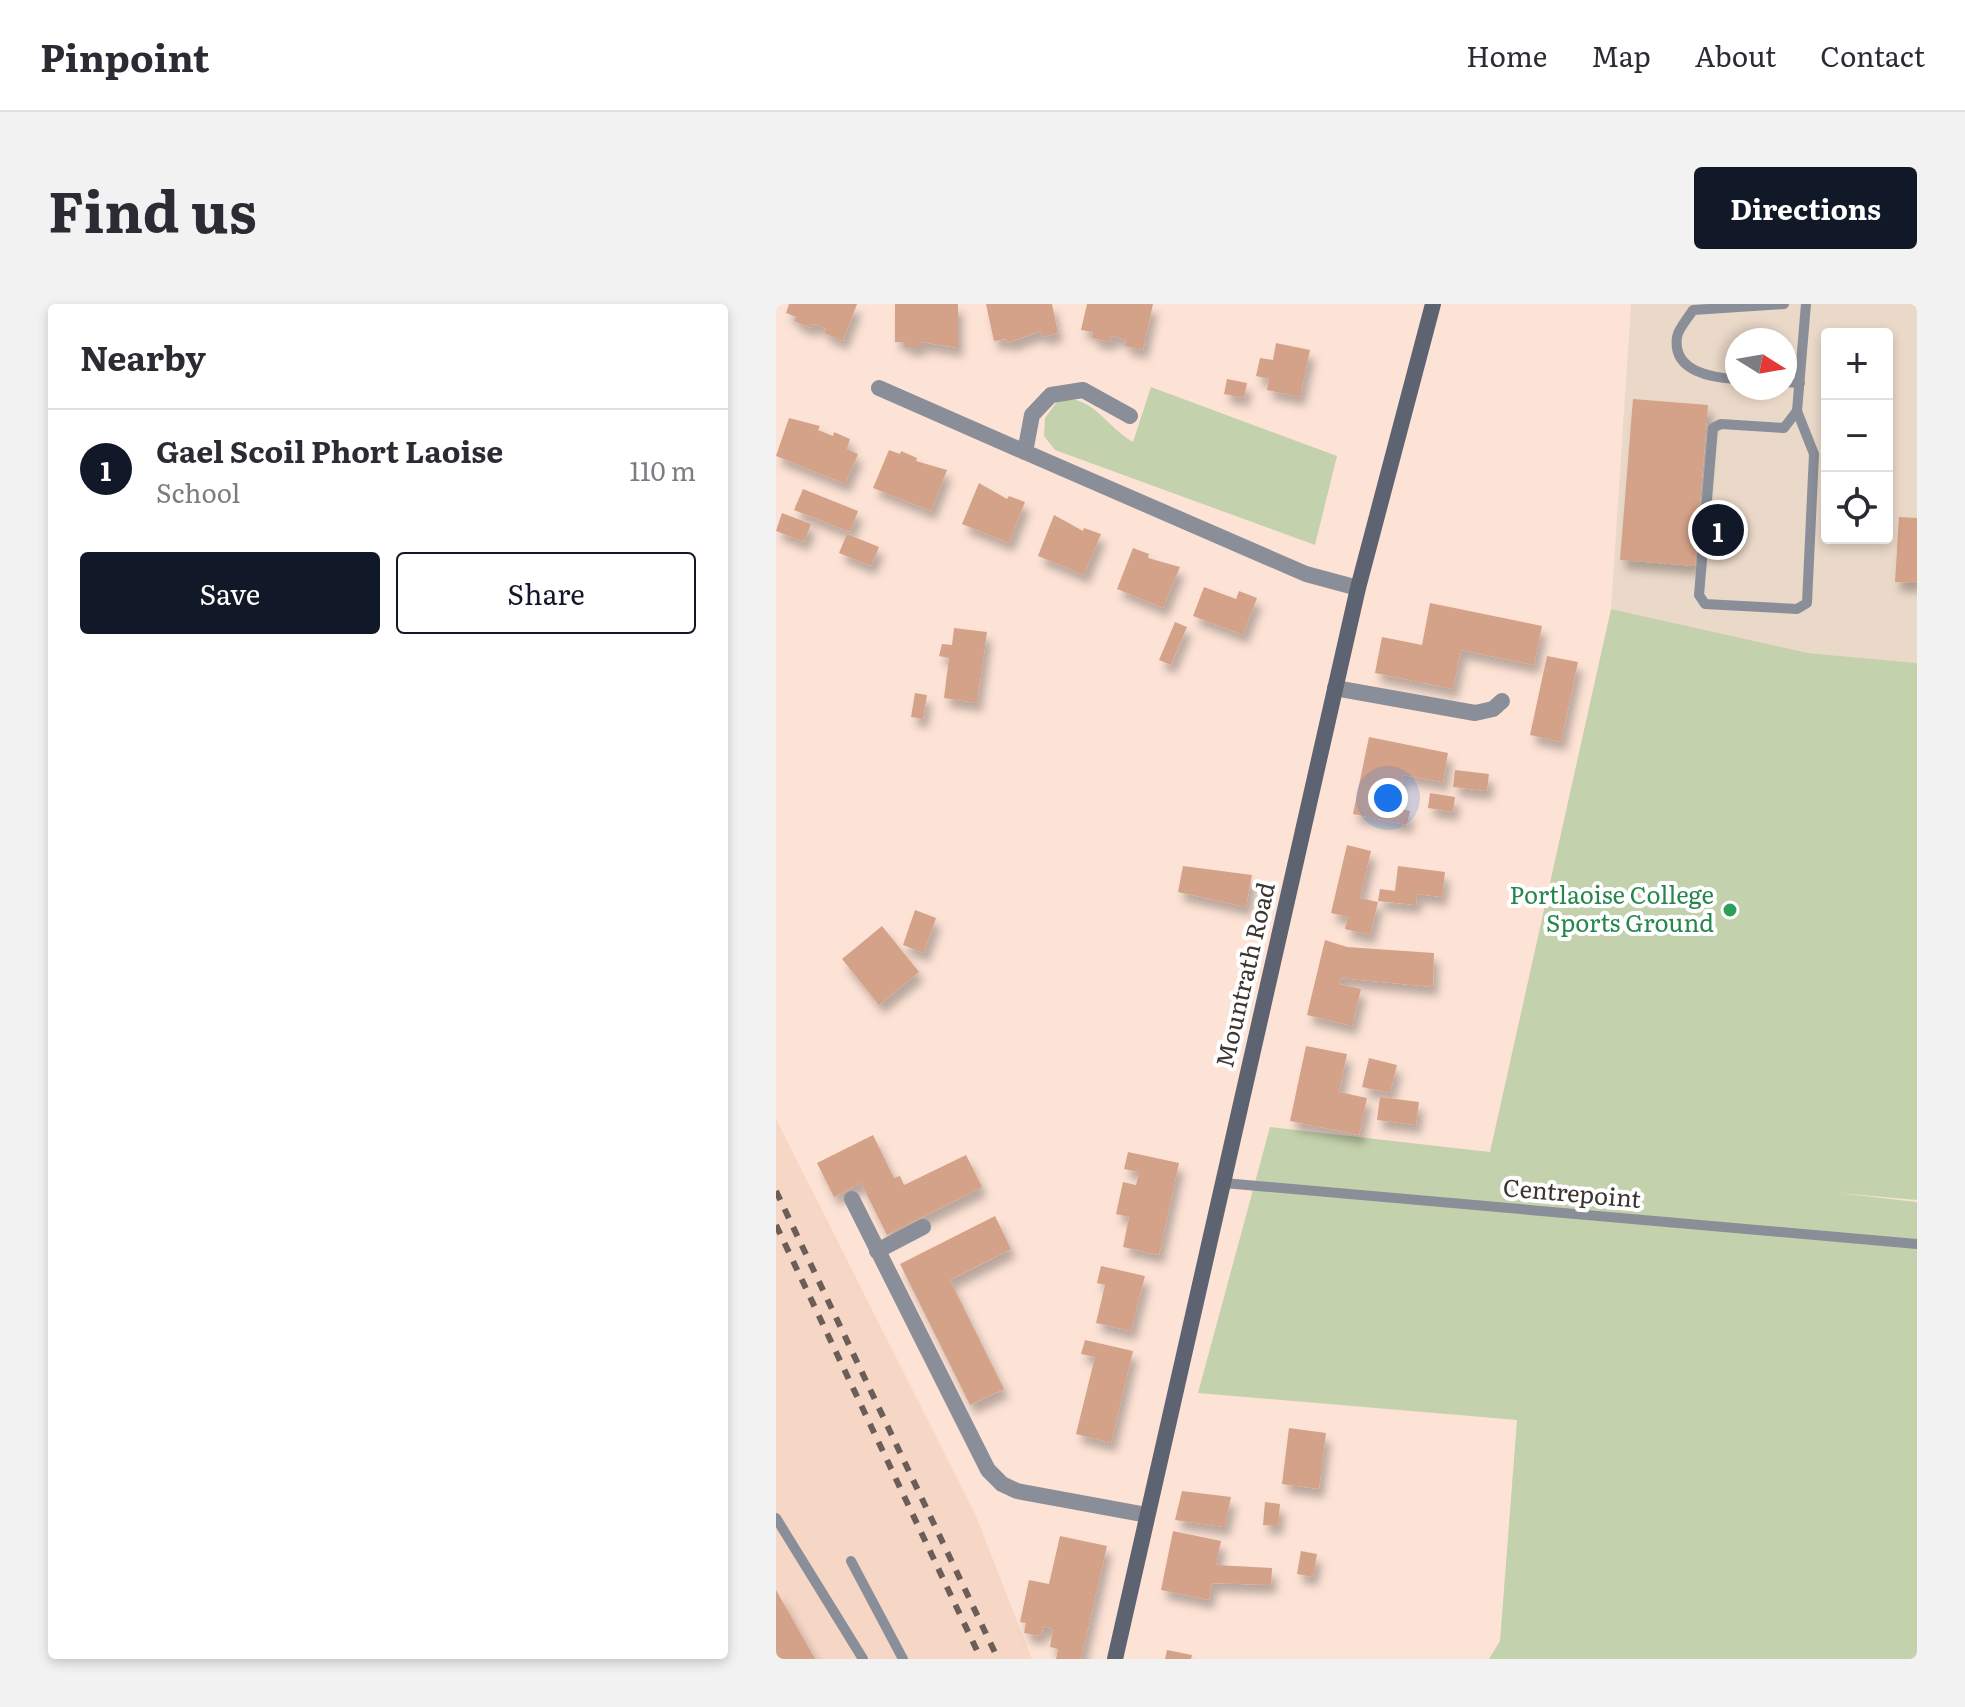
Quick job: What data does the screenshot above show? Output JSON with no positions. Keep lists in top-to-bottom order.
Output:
{
  "streets": {
    "main road": ["Mountrath Road"],
    "lane": ["Centrepoint"]
  },
  "crossings": [
    ["Mountrath Road", "Centrepoint"]
  ],
  "places": ["Portlaoise College Sports Ground"],
  "north": "right",
  "page": {
    "header": "Pinpoint",
    "nav": [
      "Home",
      "Map",
      "About",
      "Contact"
    ],
    "title": "Find us",
    "buttons": [
      "Directions",
      ["Save", "Share"]
    ],
    "heading": "Nearby",
    "map_buttons": ["+", "−"],
    "list": [
      {
        "mark": "1",
        "name": "Gael Scoil Phort Laoise",
        "note": "School",
        "value": "110 m"
      }
    ],
    "pins": "1"
  }
}
